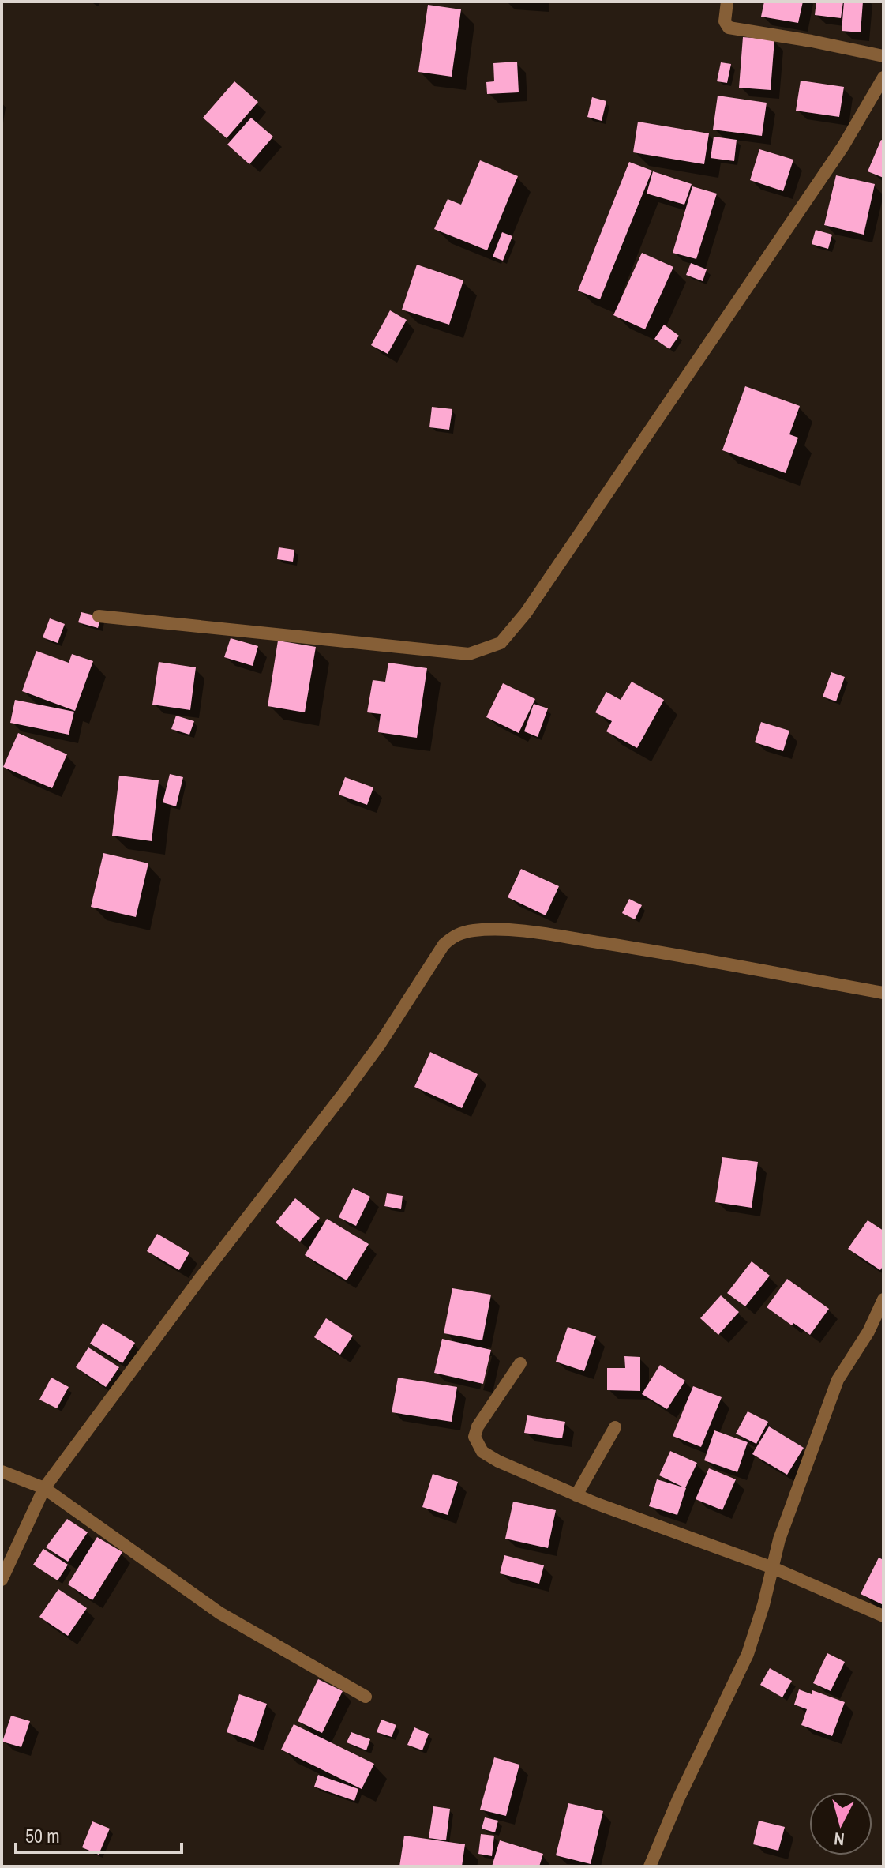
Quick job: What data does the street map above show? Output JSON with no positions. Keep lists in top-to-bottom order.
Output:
{
  "scale_bar": "50 m",
  "north": "bottom"
}
